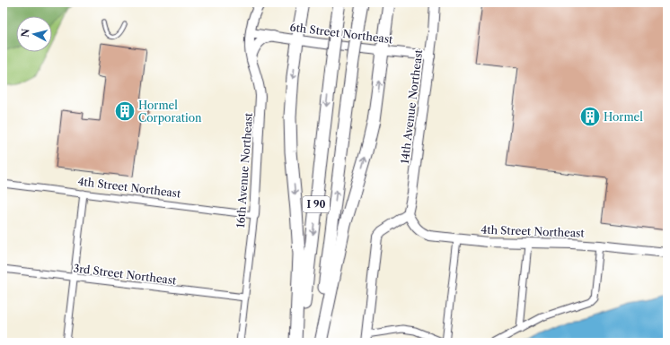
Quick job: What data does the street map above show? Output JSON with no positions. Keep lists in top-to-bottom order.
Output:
{
  "streets": {
    "highway": ["I 90"],
    "street": [
      "6th Street Northeast",
      "14th Avenue Northeast",
      "16th Avenue Northeast",
      "4th Street Northeast",
      "3rd Street Northeast"
    ]
  },
  "crossings": [
    ["6th Street Northeast", "14th Avenue Northeast"],
    ["6th Street Northeast", "16th Avenue Northeast"],
    ["14th Avenue Northeast", "4th Street Northeast"],
    ["16th Avenue Northeast", "4th Street Northeast"],
    ["16th Avenue Northeast", "3rd Street Northeast"]
  ],
  "places": {
    "building": ["Hormel Corporation", "Hormel"]
  },
  "north": "left"
}
